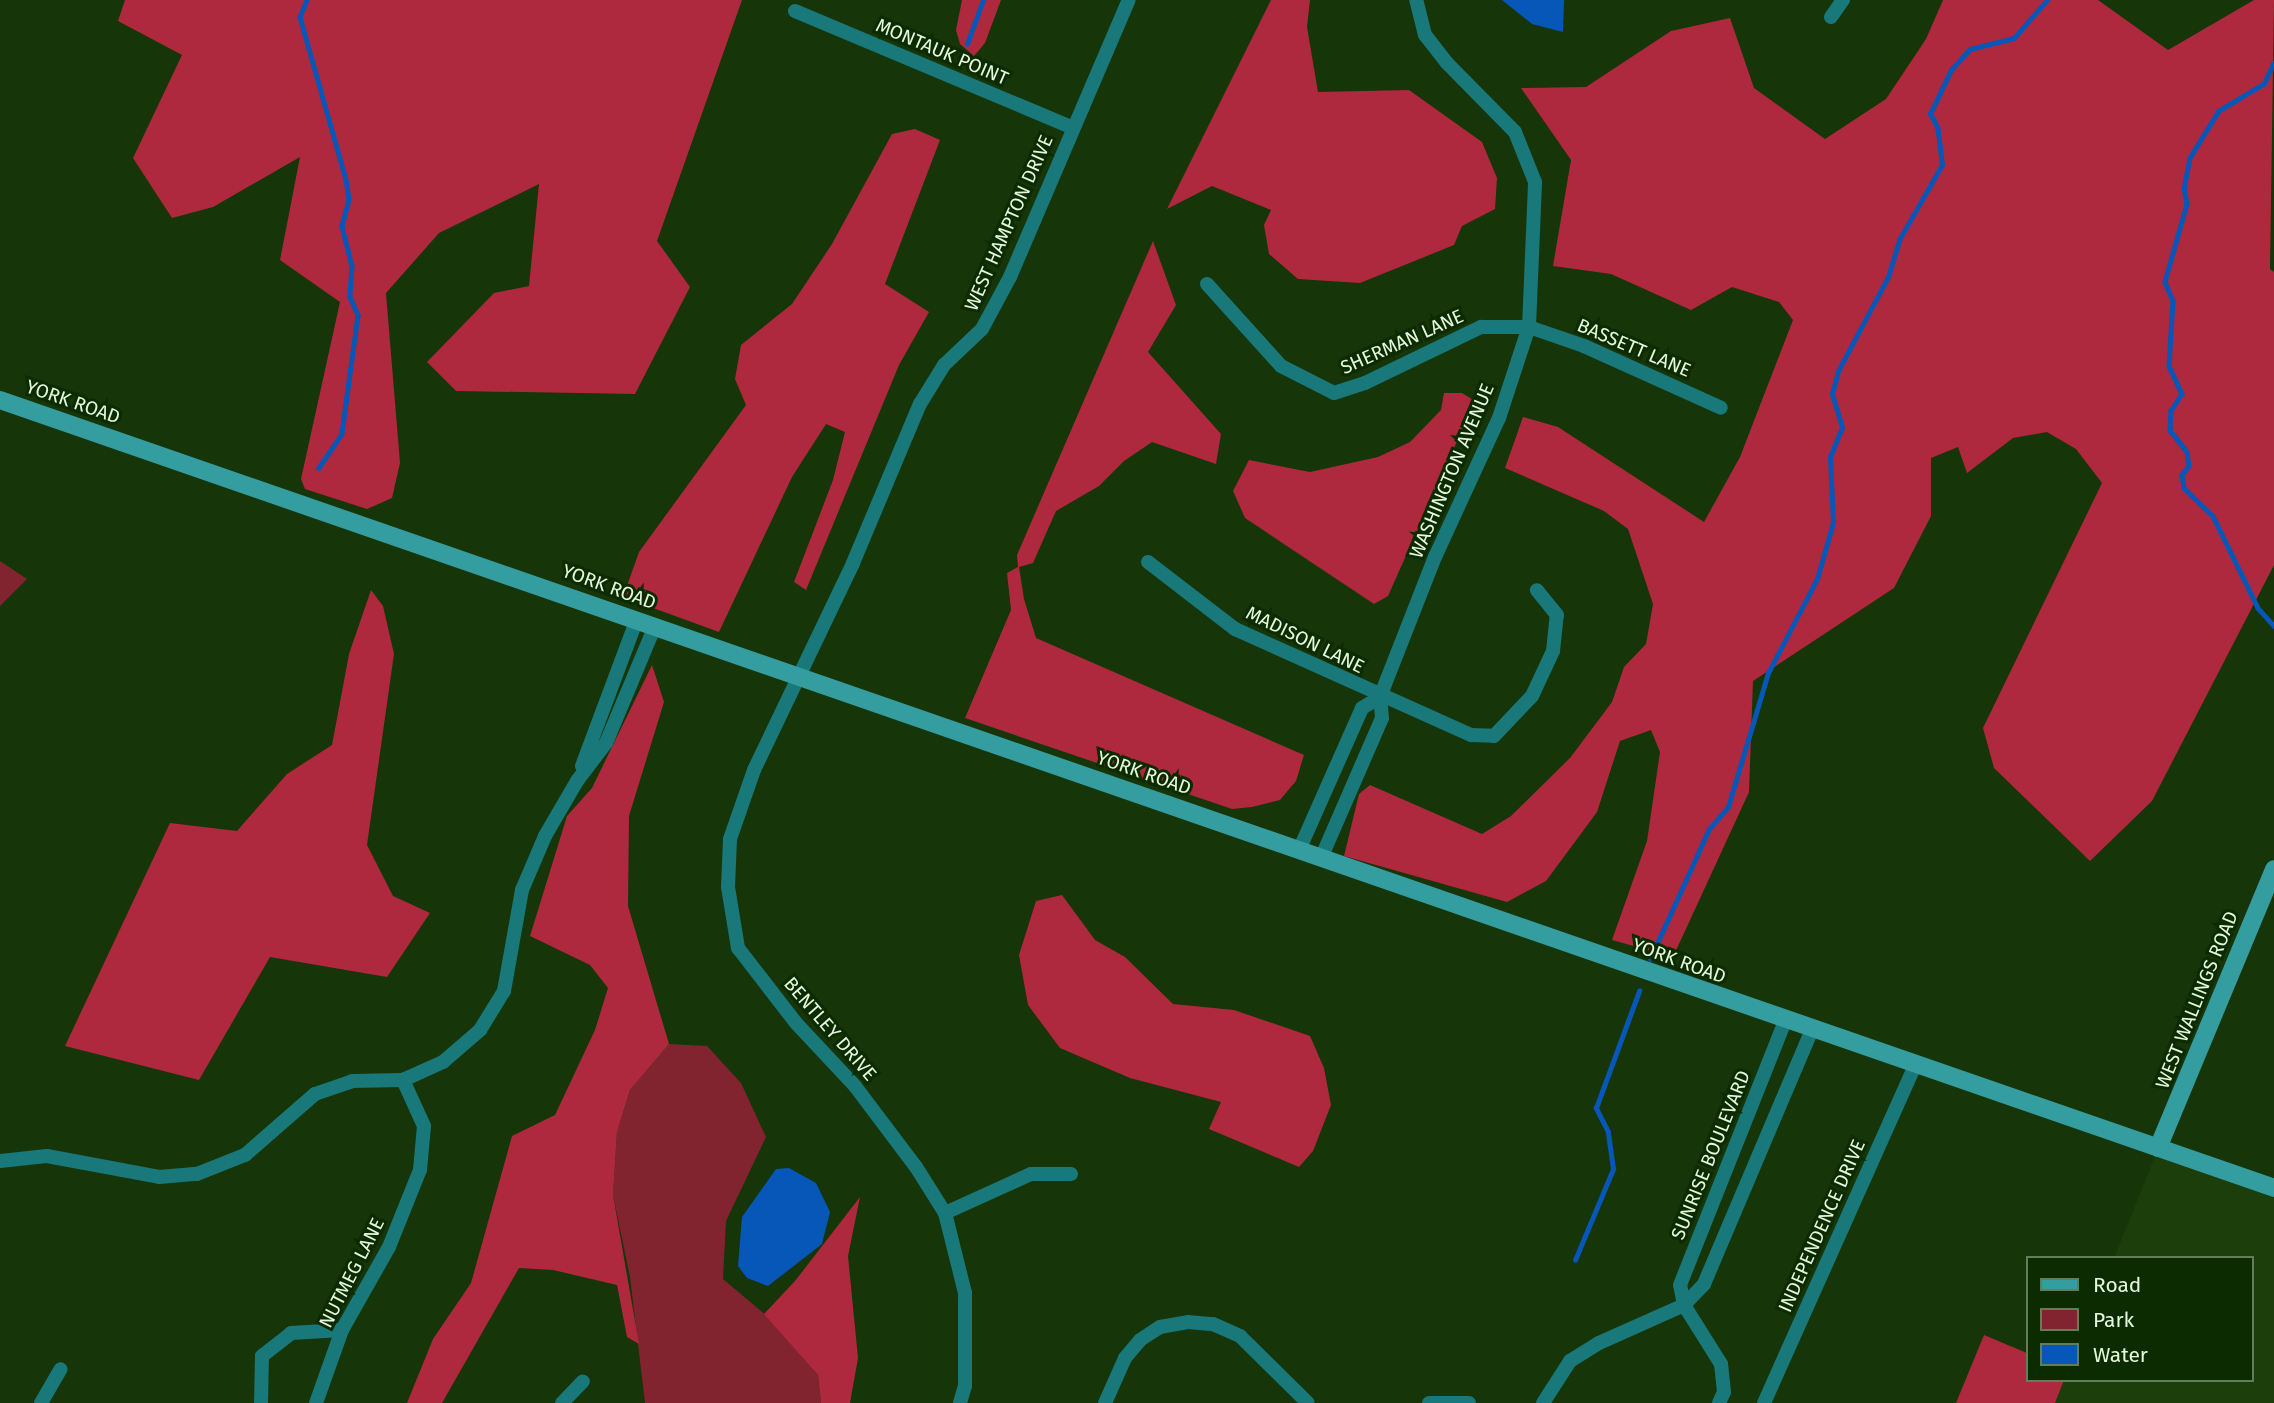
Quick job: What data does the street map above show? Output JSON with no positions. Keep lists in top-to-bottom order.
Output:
{
  "streets": {
    "street": [
      "MONTAUK POINT",
      "WEST HAMPTON DRIVE",
      "SHERMAN LANE",
      "BASSETT LANE",
      "YORK ROAD",
      "WASHINGTON AVENUE",
      "MADISON LANE",
      "WEST WALLINGS ROAD",
      "BENTLEY DRIVE",
      "SUNRISE BOULEVARD",
      "INDEPENDENCE DRIVE",
      "NUTMEG LANE"
    ]
  },
  "crossings": [
    ["MONTAUK POINT", "WEST HAMPTON DRIVE"],
    ["WEST HAMPTON DRIVE", "YORK ROAD"],
    ["WEST HAMPTON DRIVE", "BENTLEY DRIVE"],
    ["SHERMAN LANE", "BASSETT LANE"],
    ["SHERMAN LANE", "WASHINGTON AVENUE"],
    ["BASSETT LANE", "WASHINGTON AVENUE"],
    ["YORK ROAD", "WASHINGTON AVENUE"],
    ["YORK ROAD", "WEST WALLINGS ROAD"],
    ["YORK ROAD", "BENTLEY DRIVE"],
    ["YORK ROAD", "SUNRISE BOULEVARD"],
    ["YORK ROAD", "INDEPENDENCE DRIVE"],
    ["WASHINGTON AVENUE", "MADISON LANE"]
  ],
  "legend": ["Road", "Park", "Water"]
}
